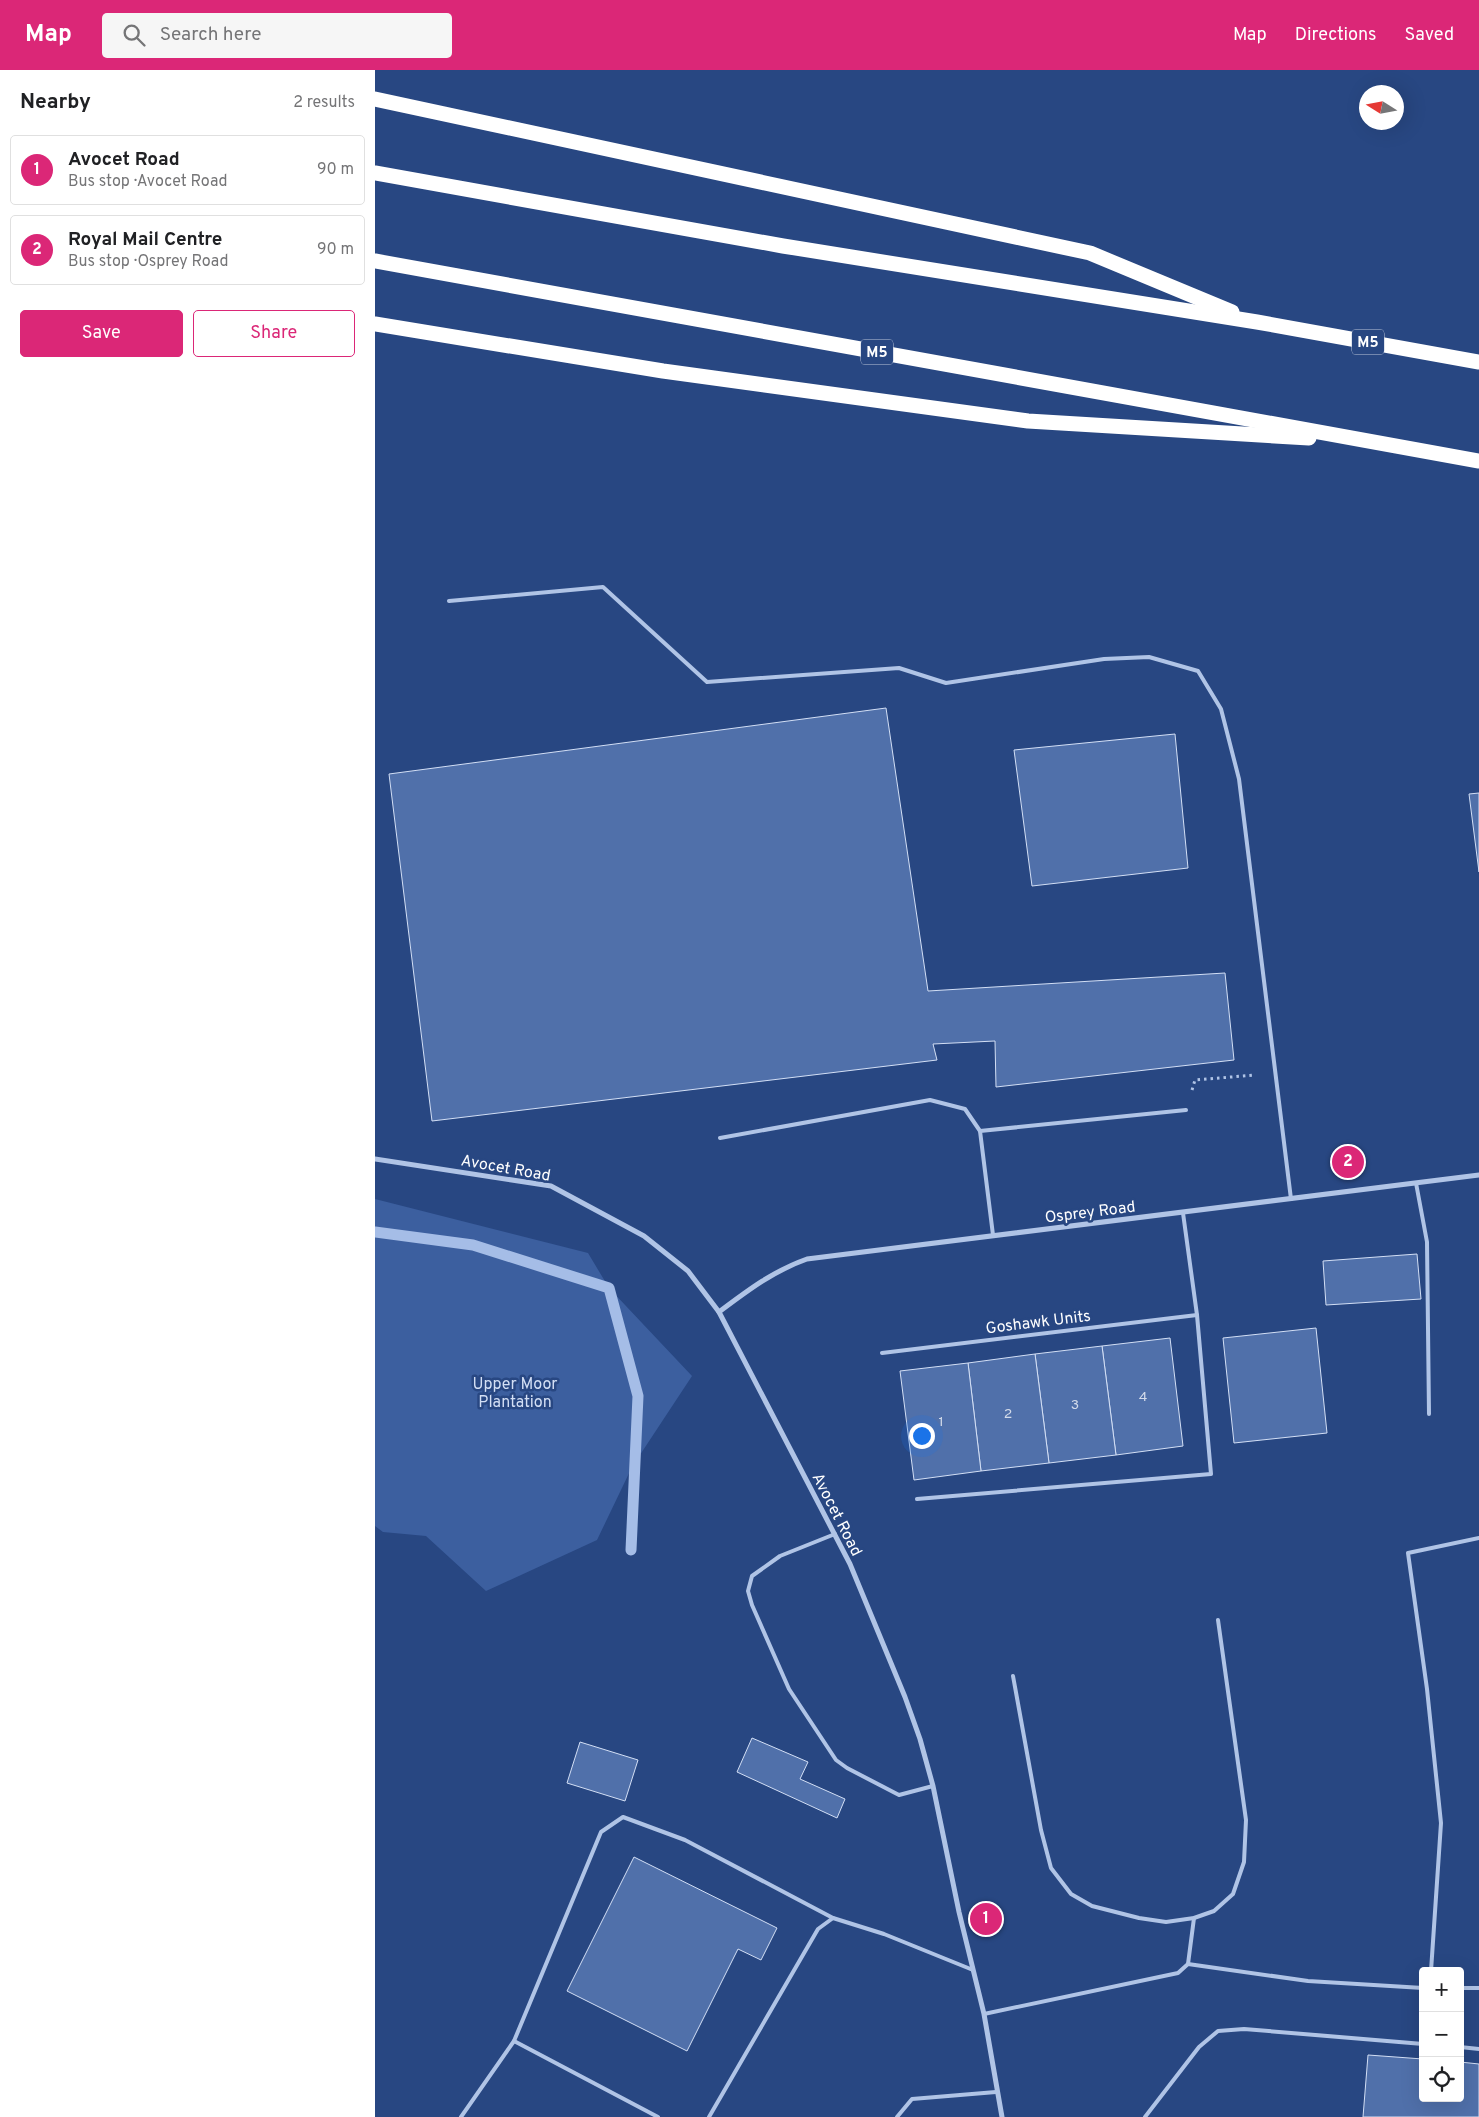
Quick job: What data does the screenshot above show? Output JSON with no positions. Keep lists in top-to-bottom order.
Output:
{
  "streets": {
    "highway": ["M5"],
    "street": ["Avocet Road", "Osprey Road"],
    "lane": ["Goshawk Units"]
  },
  "crossings": [
    ["Avocet Road", "Osprey Road"]
  ],
  "parks": ["Upper Moor Plantation"],
  "house_numbers": [
    "4",
    "3",
    "2",
    "1"
  ],
  "north": "left",
  "page": {
    "header": "Map",
    "search": "Search here",
    "nav": ["Map", "Directions", "Saved"],
    "heading": ["Nearby", "2 results"],
    "list": [
      {
        "mark": "1",
        "name": "Avocet Road",
        "note": "Bus stop · Avocet Road",
        "value": "90 m"
      },
      {
        "mark": "2",
        "name": "Royal Mail Centre",
        "note": "Bus stop · Osprey Road",
        "value": "90 m"
      }
    ],
    "buttons": ["Save", "Share"],
    "pins": ["2", "1"],
    "map_buttons": ["+", "−"]
  }
}
